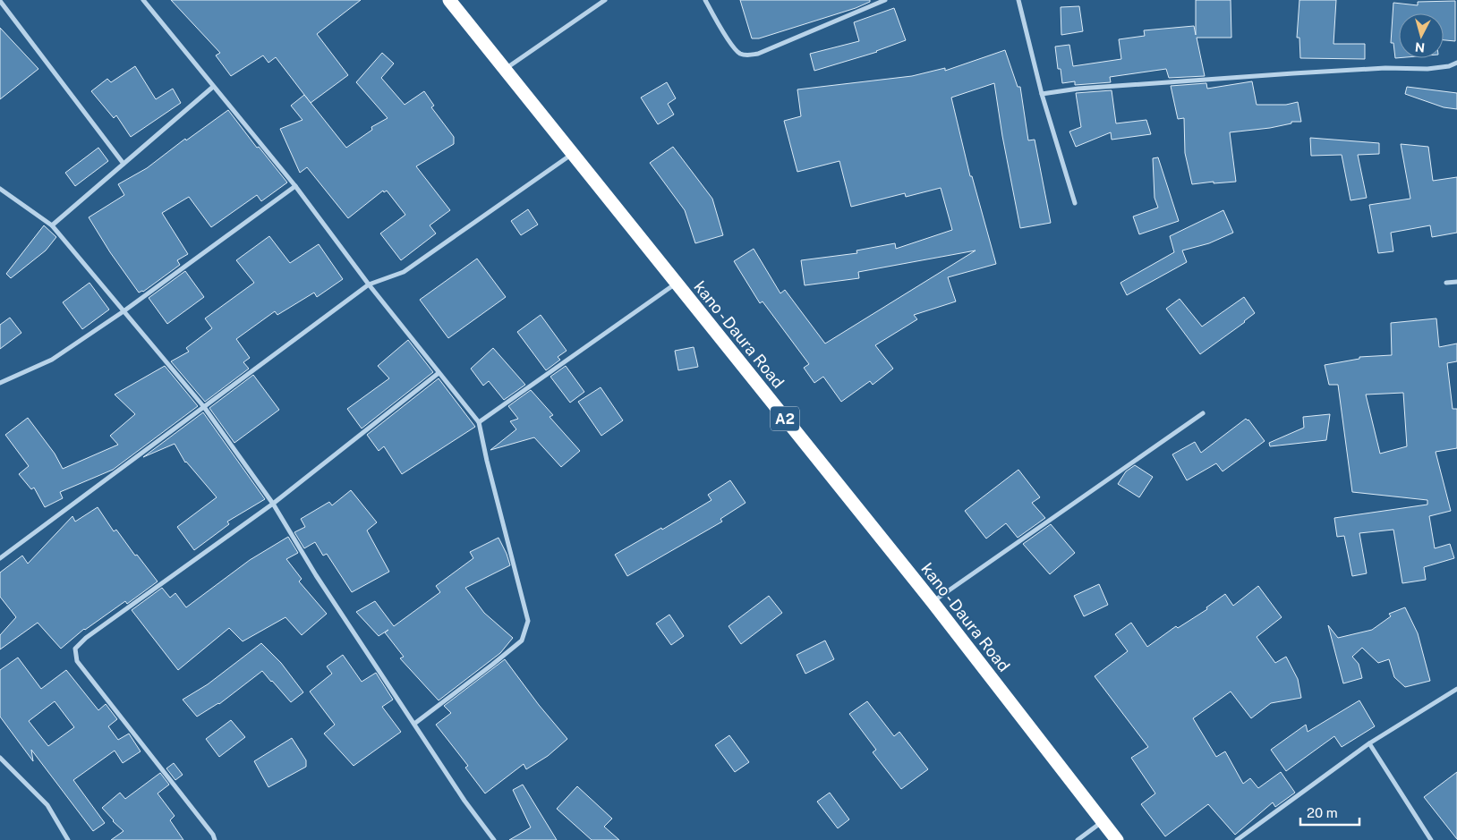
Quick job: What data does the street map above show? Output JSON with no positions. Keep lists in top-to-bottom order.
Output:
{
  "streets": {
    "highway": ["kano - Daura Road", "A2"]
  },
  "scale_bar": "20 m",
  "north": "bottom"
}
